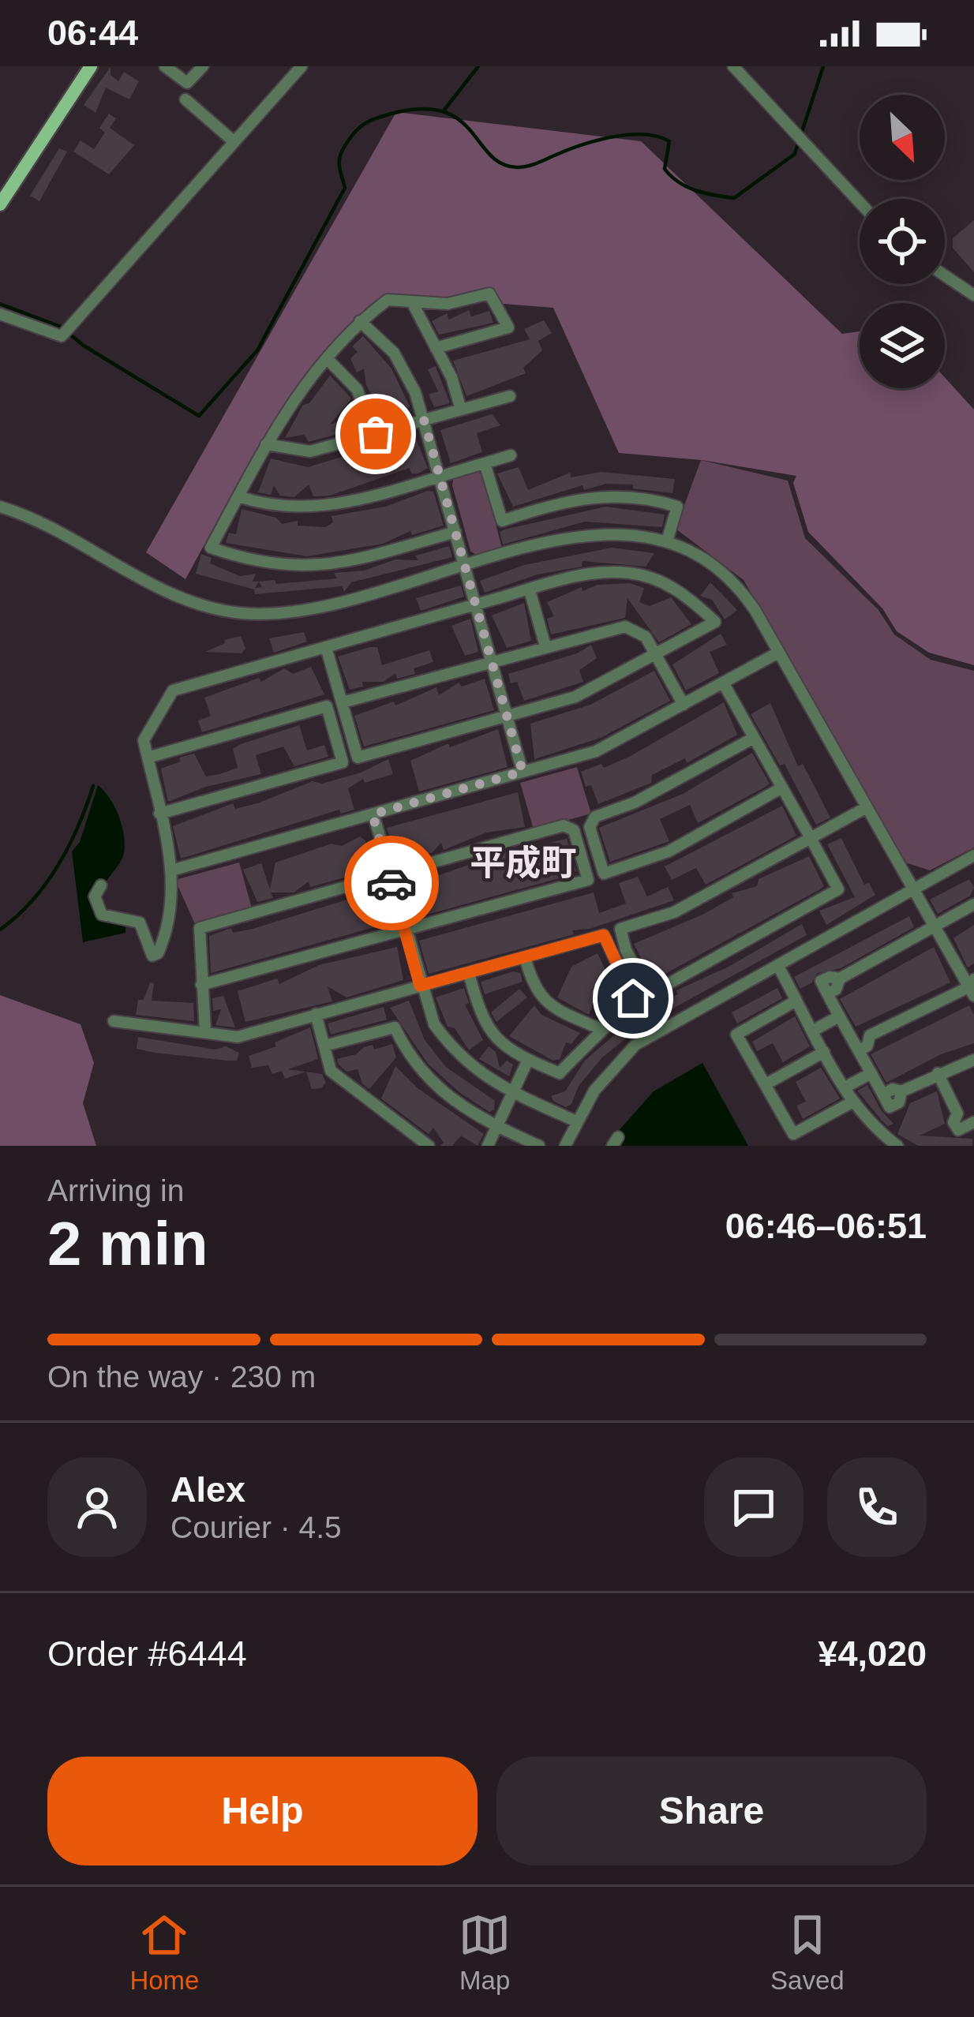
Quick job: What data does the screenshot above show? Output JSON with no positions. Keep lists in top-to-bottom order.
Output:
{
  "districts": ["平成町"],
  "north": "bottom right",
  "page": {
    "status": "06:44",
    "heading": ["2 min", "Arriving in", "06:46–06:51"],
    "panel": [
      "Alex",
      "Courier · 4.5",
      "Order #6444",
      "¥4,020"
    ],
    "bar": "On the way · 230 m",
    "buttons": ["Help", "Share"],
    "tabs": ["Home", "Map", "Saved"]
  }
}
